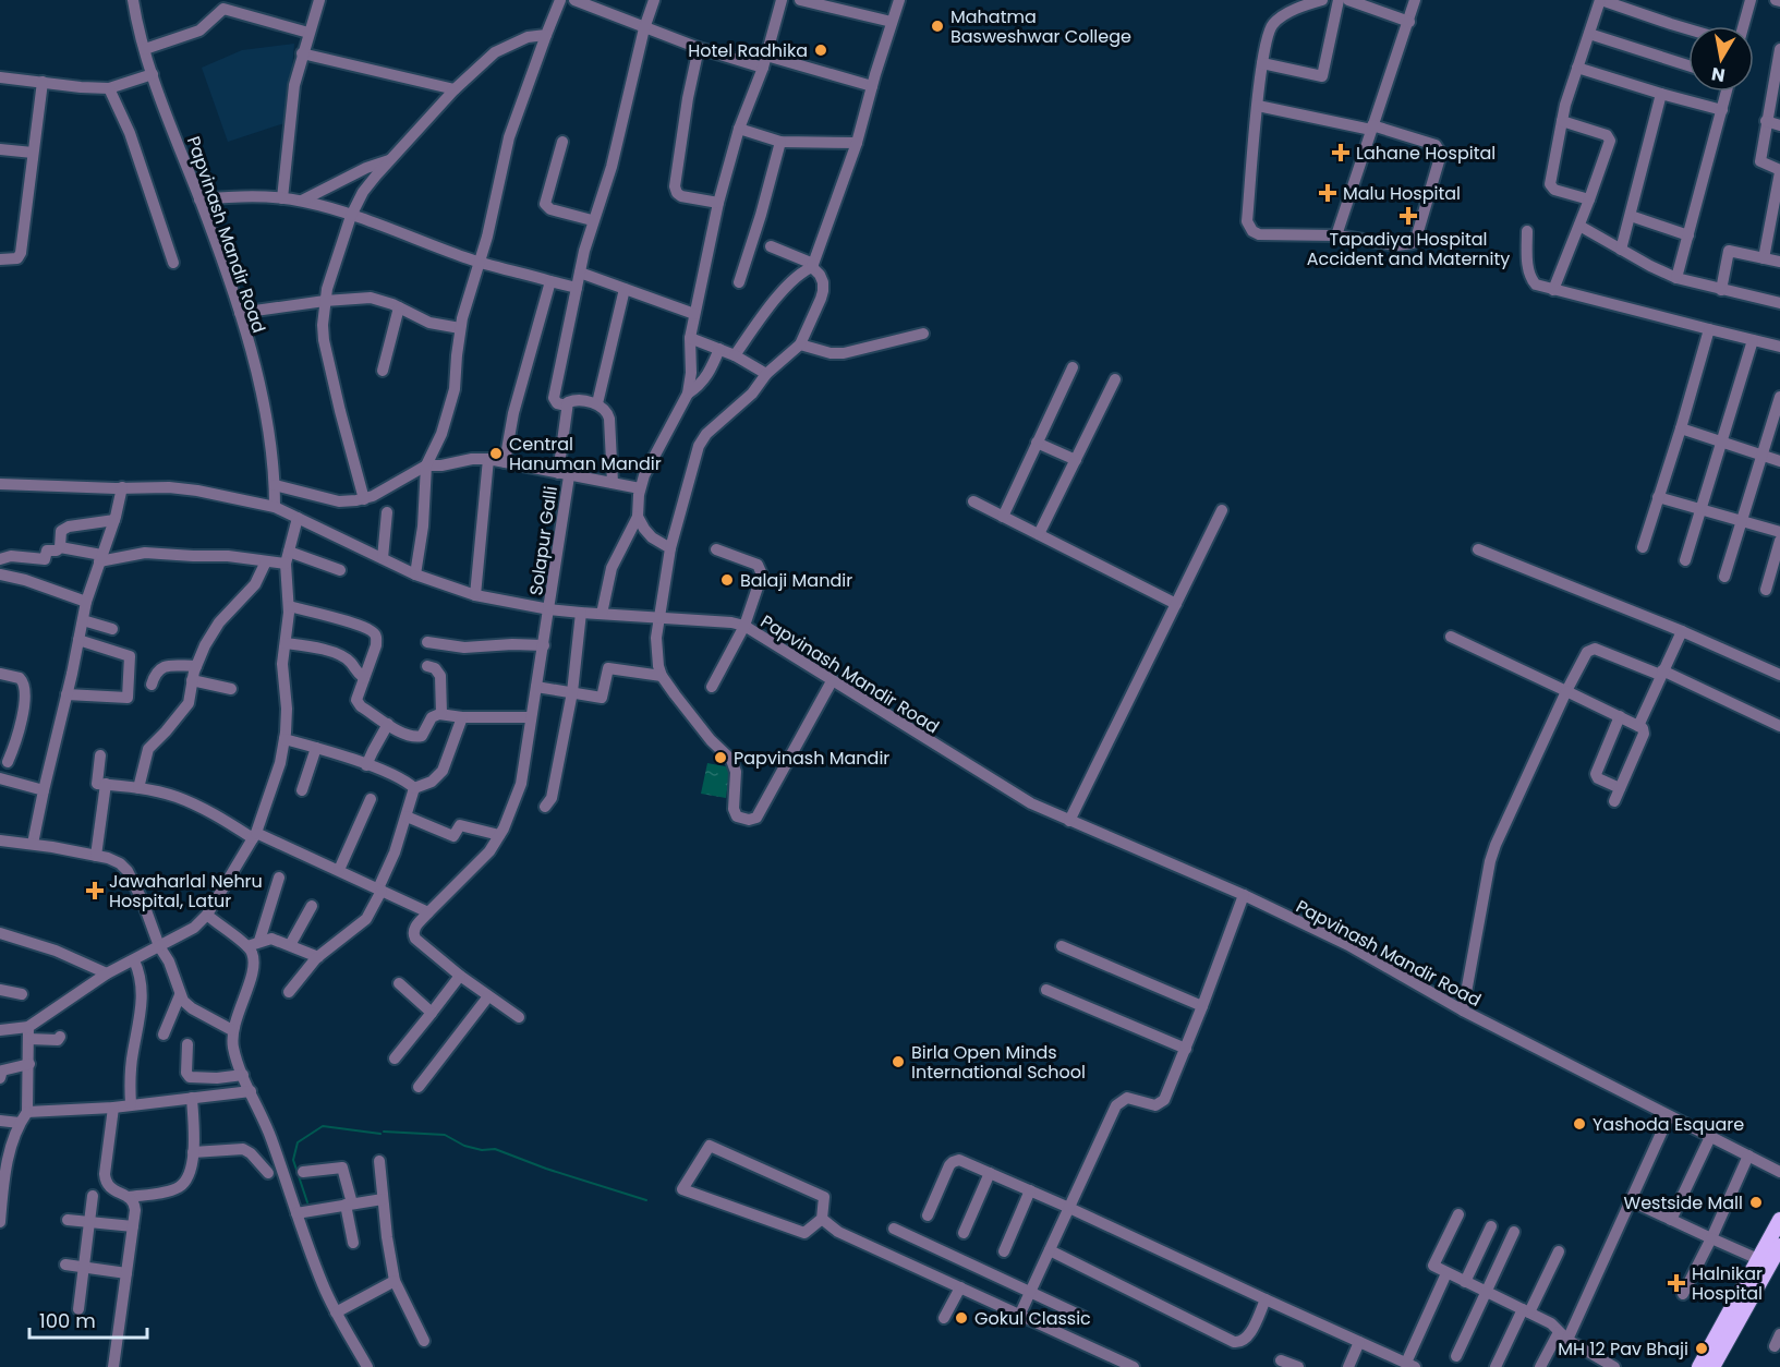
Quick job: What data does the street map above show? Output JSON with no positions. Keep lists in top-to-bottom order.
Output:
{
  "streets": {
    "street": ["Papvinash Mandir Road", "Solapur Galli"]
  },
  "crossings": [
    ["Papvinash Mandir Road", "Solapur Galli"]
  ],
  "places": {
    "other": [
      "Mahatma Basweshwar College",
      "Hotel Radhika",
      "Central Hanuman Mandir",
      "Balaji Mandir",
      "Papvinash Mandir",
      "Birla Open Minds International School",
      "Yashoda Esquare",
      "Westside Mall",
      "Gokul Classic",
      "MH 12 Pav Bhaji"
    ],
    "health": [
      "Lahane Hospital",
      "Malu Hospital",
      "Tapadiya Hospital Accident and Maternity",
      "Jawaharlal Nehru Hospital, Latur",
      "Halnikar Hospital"
    ]
  },
  "scale_bar": "100 m",
  "north": "bottom"
}
